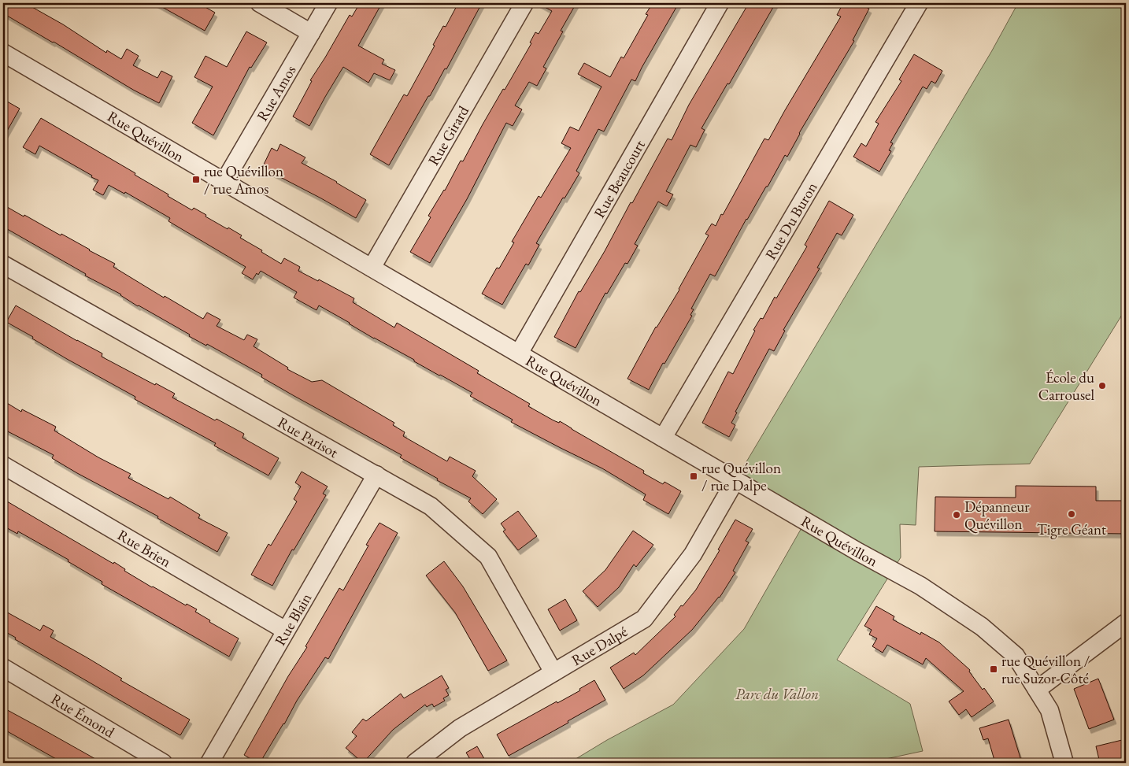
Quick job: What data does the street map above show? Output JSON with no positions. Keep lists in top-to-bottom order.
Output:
{
  "streets": {
    "street": [
      "Rue Amos",
      "Rue Girard",
      "Rue Quévillon",
      "Rue Beaucourt",
      "Rue Du Buron",
      "Rue Parisot",
      "Rue Brien",
      "Rue Blain",
      "Rue Dalpé",
      "Rue Émond"
    ]
  },
  "crossings": [
    ["Rue Amos", "Rue Quévillon"],
    ["Rue Girard", "Rue Quévillon"],
    ["Rue Quévillon", "Rue Beaucourt"],
    ["Rue Quévillon", "Rue Du Buron"],
    ["Rue Quévillon", "Rue Dalpé"],
    ["Rue Parisot", "Rue Blain"],
    ["Rue Parisot", "Rue Dalpé"],
    ["Rue Brien", "Rue Blain"]
  ],
  "parks": ["Parc du Vallon"],
  "places": {
    "transit": ["rue Quévillon / rue Amos", "rue Quévillon / rue Dalpe", "rue Quévillon / rue Suzor-Côté"],
    "other": ["École du Carrousel", "Tigre Géant", "Dépanneur Quévillon"]
  }
}
